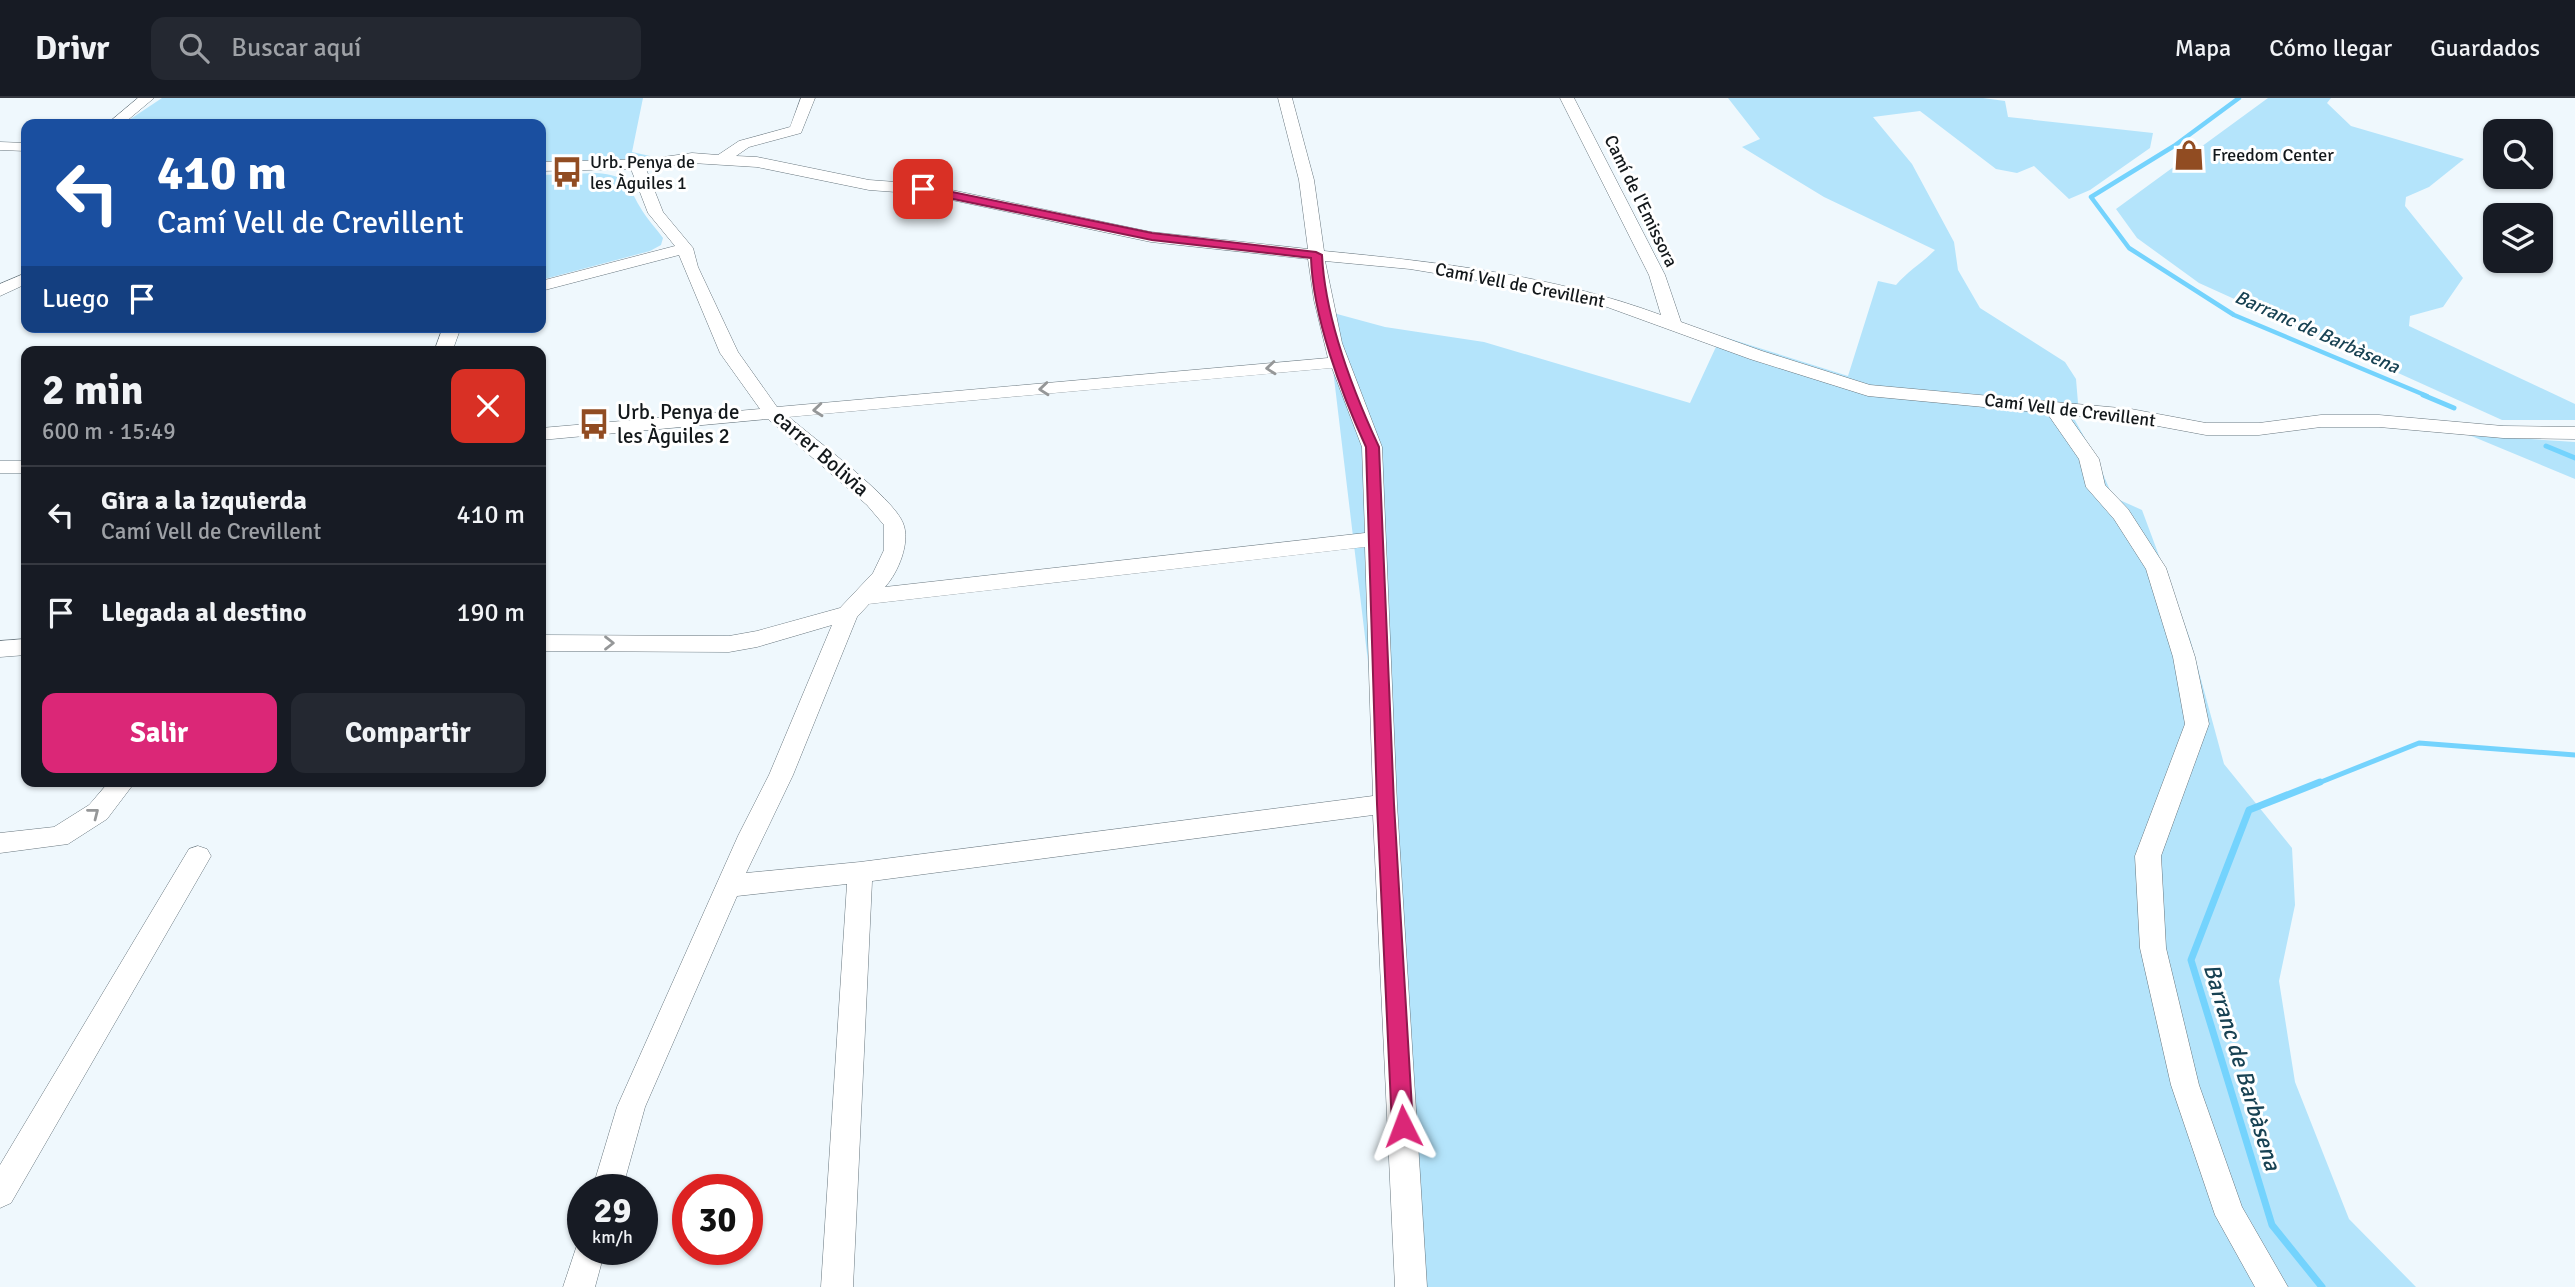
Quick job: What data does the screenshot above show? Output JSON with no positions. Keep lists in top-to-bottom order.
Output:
{
  "streets": {
    "street": ["Camí de l'Emissora", "Camí Vell de Crevillent", "carrer Bolivia"]
  },
  "crossings": [
    ["Camí de l'Emissora", "Camí Vell de Crevillent"],
    ["Camí Vell de Crevillent", "carrer Bolivia"]
  ],
  "water": ["Barranc de Barbàsena"],
  "places": {
    "shop": ["Freedom Center"],
    "bus stop": ["Urb. Penya de les Àguiles 1", "Urb. Penya de les Àguiles 2"]
  },
  "page": {
    "header": "Drivr",
    "search": "Buscar aquí",
    "nav": ["Mapa", "Cómo llegar", "Guardados"],
    "turn": ["410 m", "Camí Vell de Crevillent"],
    "then": "Luego",
    "heading": ["2 min", "600 m · 15:49"],
    "list": [
      {
        "name": "Gira a la izquierda",
        "note": "Camí Vell de Crevillent",
        "value": "410 m"
      },
      {
        "name": "Llegada al destino",
        "value": "190 m"
      }
    ],
    "buttons": ["Salir", "Compartir"],
    "speed": "29 km/h",
    "limit": "30"
  }
}
